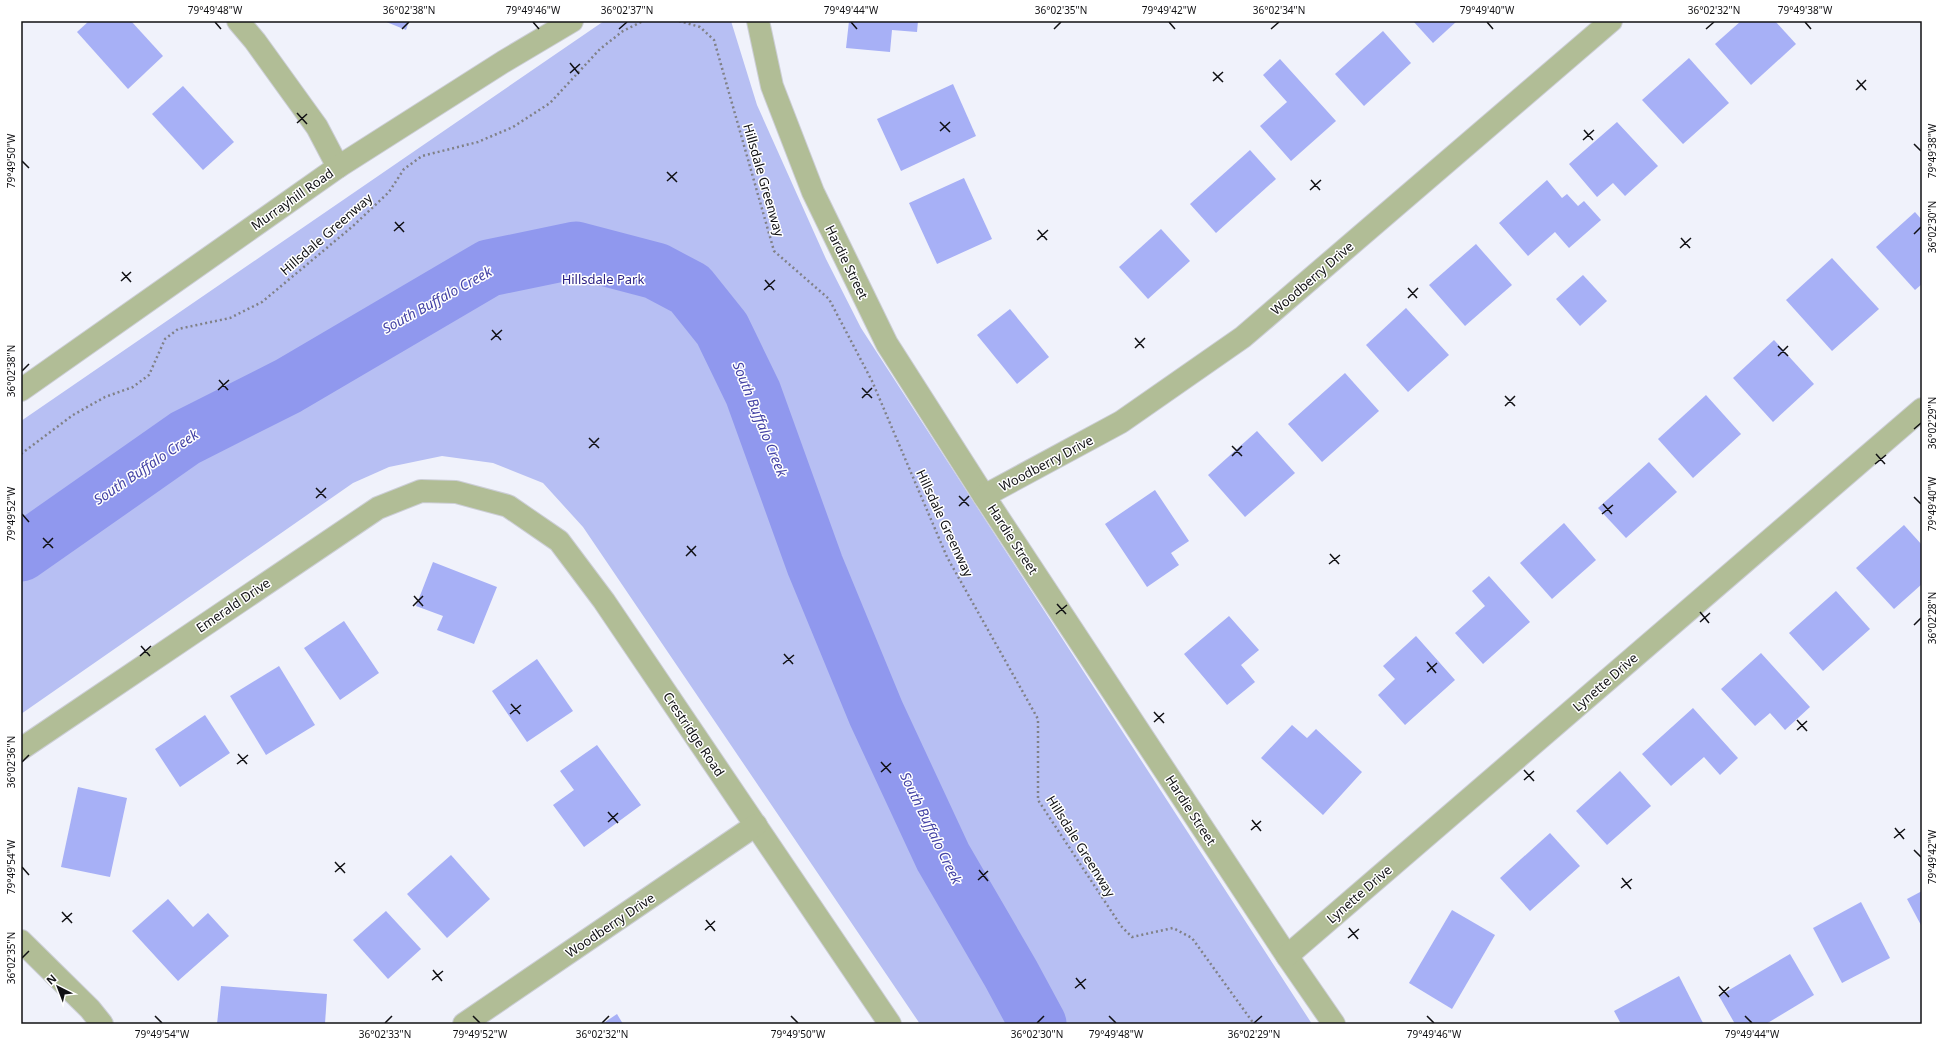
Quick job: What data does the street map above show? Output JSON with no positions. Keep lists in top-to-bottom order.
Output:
{
  "streets": {
    "street": [
      "Murrayhill Road",
      "Hardie Street",
      "Woodberry Drive",
      "Emerald Drive",
      "Lynette Drive",
      "Crestridge Road"
    ],
    "path": ["Hillsdale Greenway"]
  },
  "crossings": [
    ["Hardie Street", "Woodberry Drive"],
    ["Hardie Street", "Lynette Drive"],
    ["Woodberry Drive", "Crestridge Road"],
    ["Emerald Drive", "Crestridge Road"]
  ],
  "water": ["South Buffalo Creek"],
  "parks": ["Hillsdale Park"],
  "north": "top left",
  "coordinates": [
    "79°49'48\"W",
    "36°02'38\"N",
    "79°49'46\"W",
    "36°02'37\"N",
    "79°49'44\"W",
    "36°02'35\"N",
    "79°49'42\"W",
    "36°02'34\"N",
    "79°49'40\"W",
    "36°02'32\"N",
    "79°49'38\"W",
    "79°49'50\"W",
    "36°02'30\"N",
    "36°02'29\"N",
    "79°49'52\"W",
    "36°02'28\"N",
    "36°02'36\"N",
    "79°49'54\"W",
    "36°02'33\"N"
  ]
}
